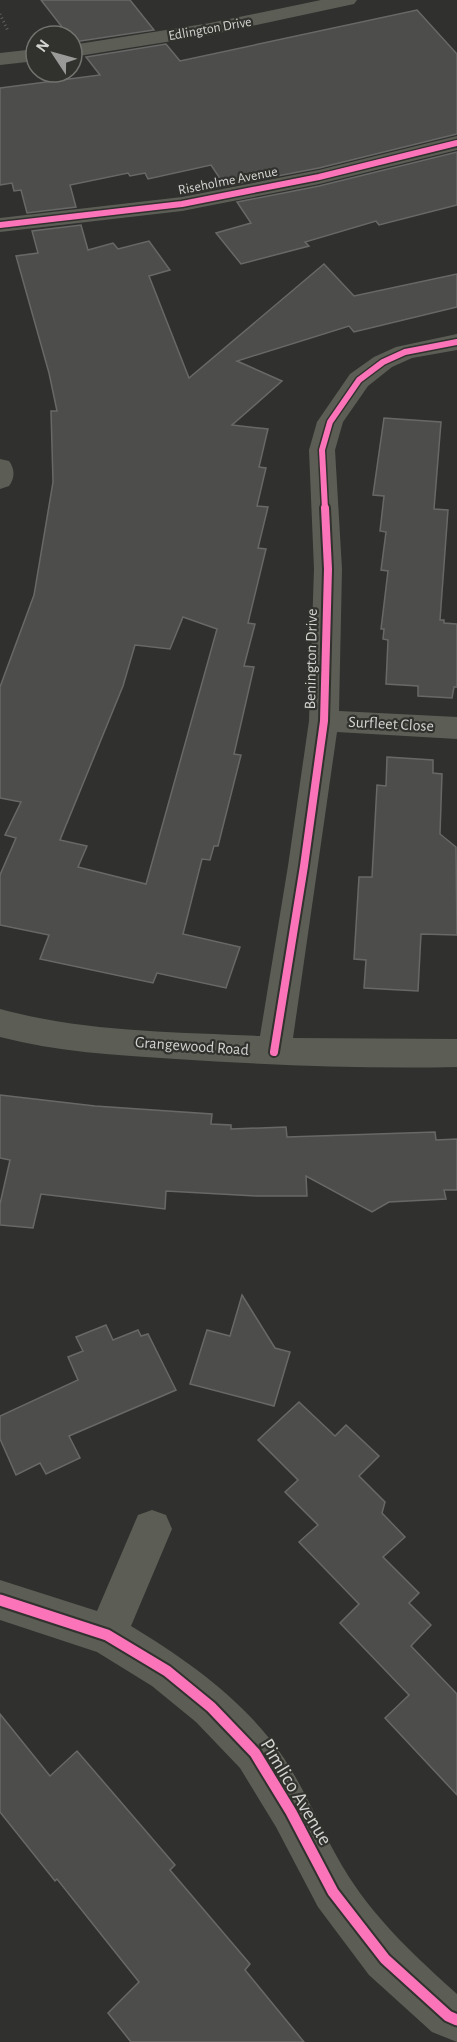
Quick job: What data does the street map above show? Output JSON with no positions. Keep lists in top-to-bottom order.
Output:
{
  "streets": {
    "street": [
      "Edlington Drive",
      "Riseholme Avenue",
      "Benington Drive",
      "Surfleet Close",
      "Grangewood Road",
      "Pimlico Avenue"
    ]
  },
  "crossings": [
    ["Benington Drive", "Surfleet Close"],
    ["Benington Drive", "Grangewood Road"]
  ],
  "north": "top left"
}
